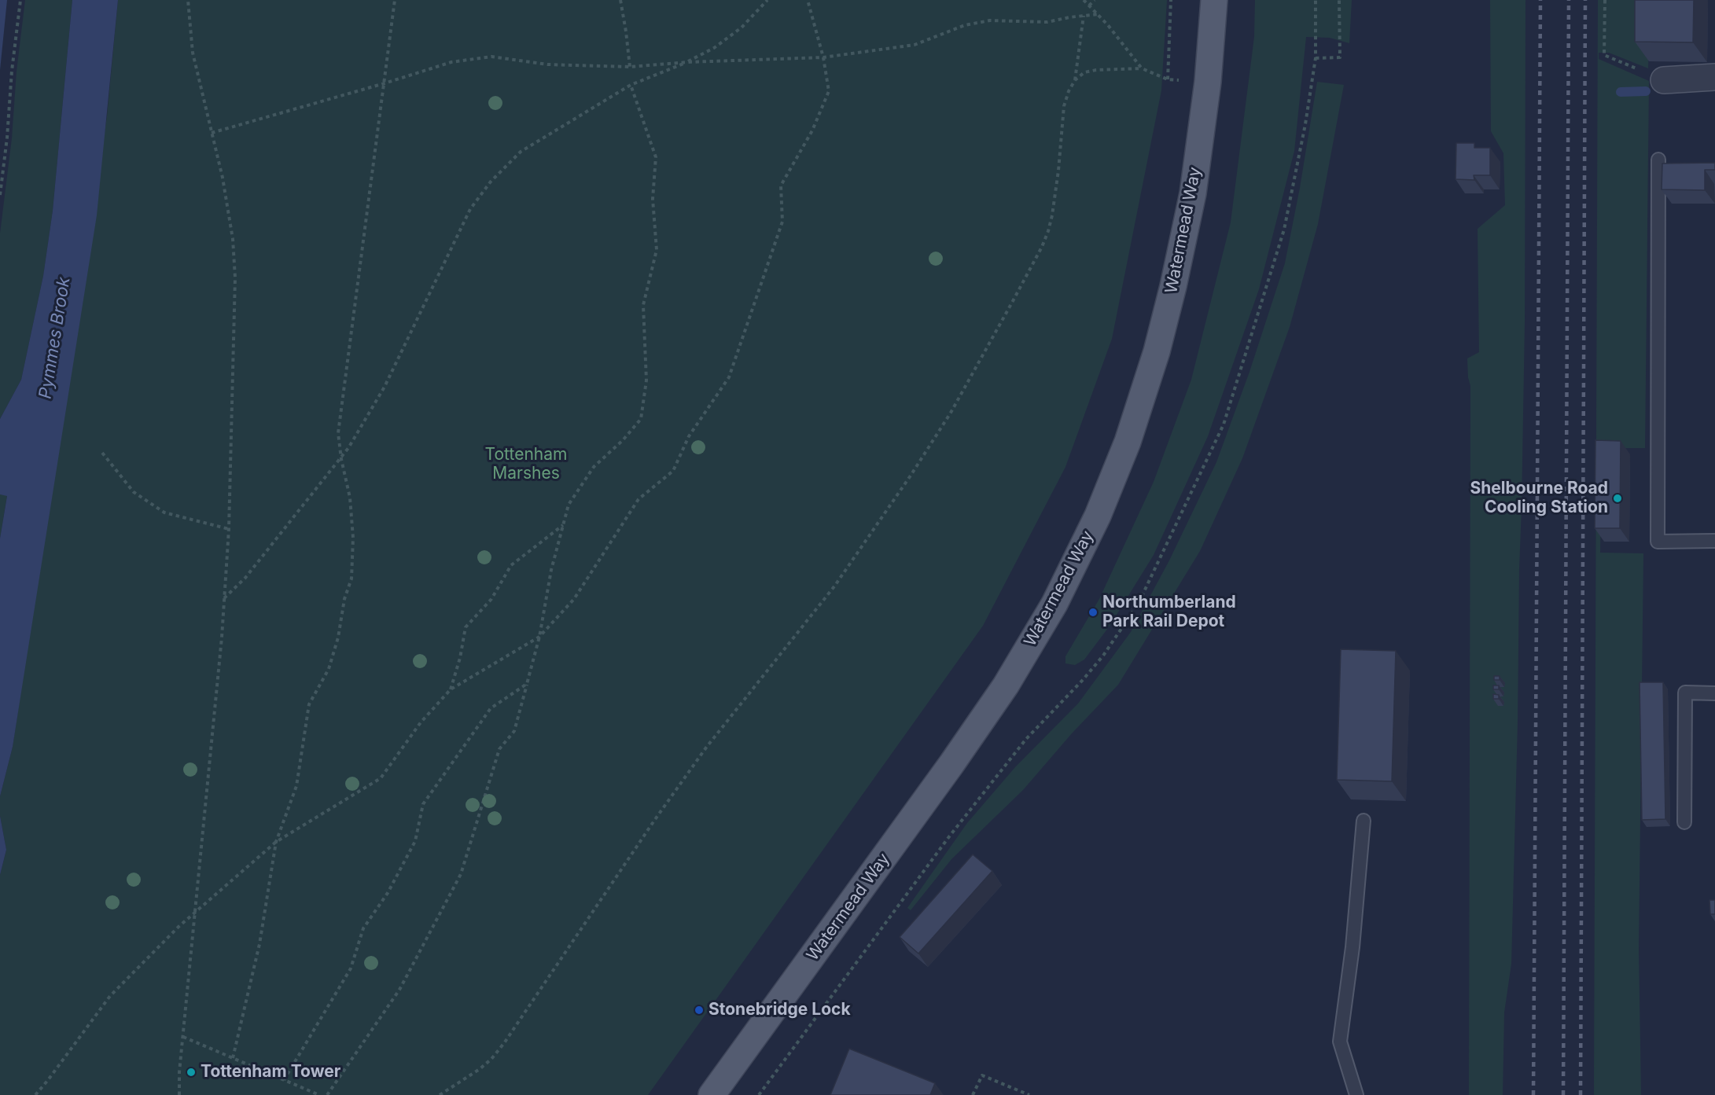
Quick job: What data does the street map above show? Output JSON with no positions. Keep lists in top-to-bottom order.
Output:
{
  "streets": {
    "main road": ["Watermead Way"]
  },
  "water": ["Pymmes Brook"],
  "parks": ["Tottenham Marshes"],
  "places": [
    "Shelbourne Road Cooling Station",
    "Northumberland Park Rail Depot",
    "Stonebridge Lock",
    "Tottenham Tower"
  ]
}
